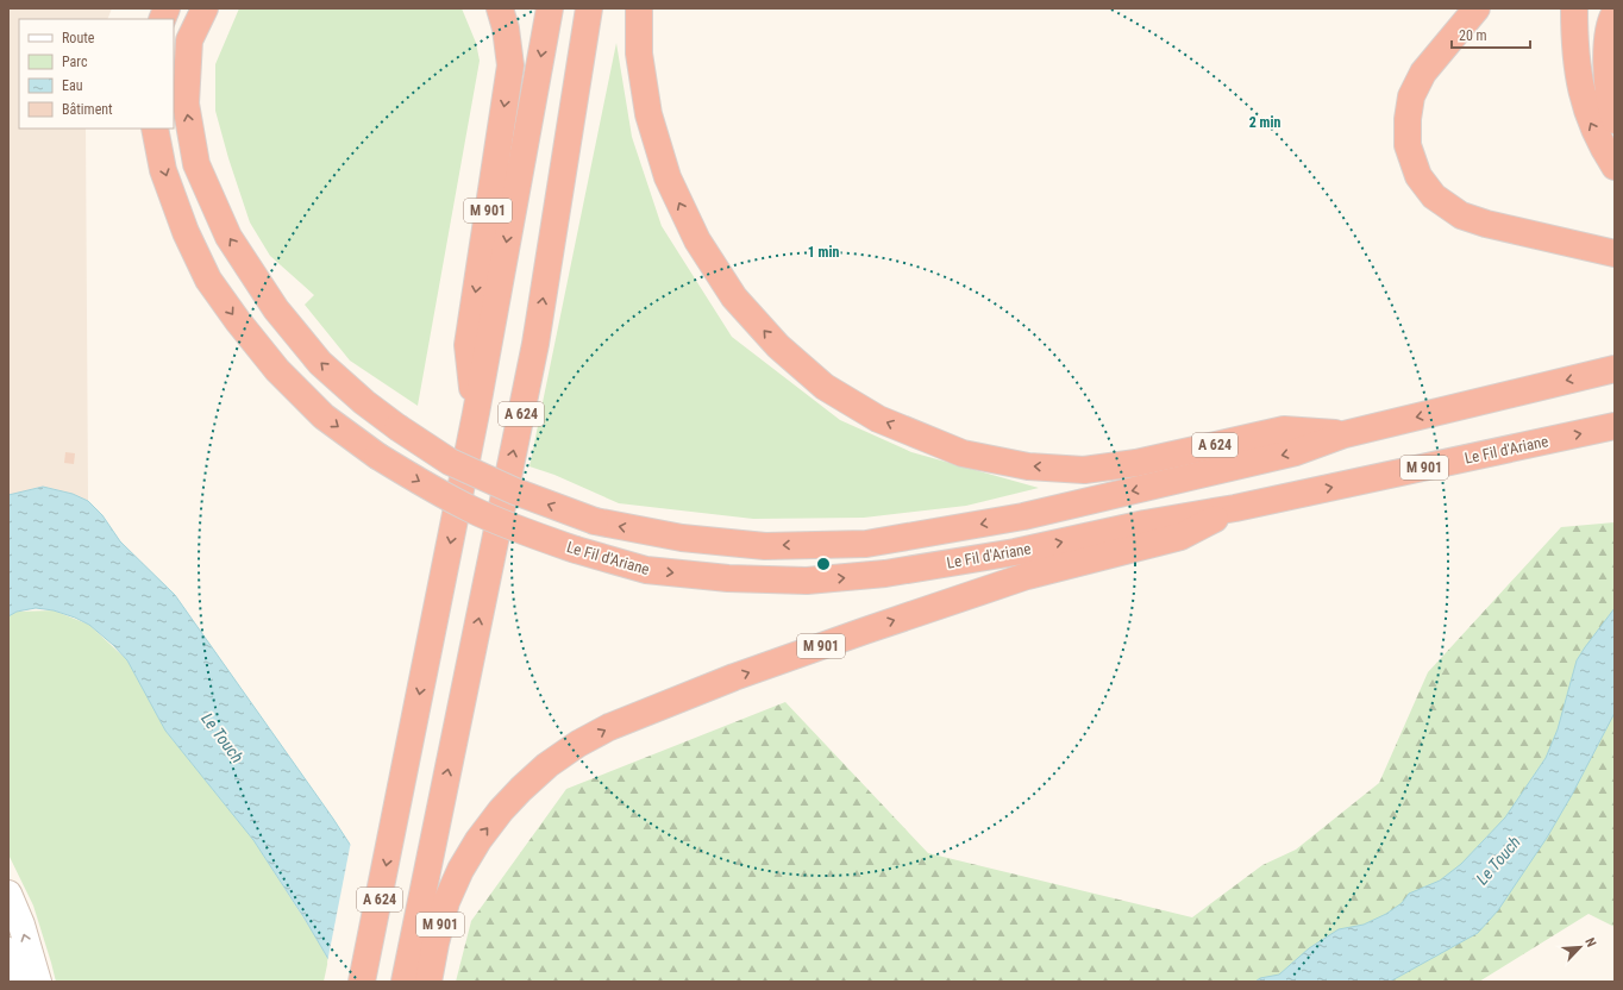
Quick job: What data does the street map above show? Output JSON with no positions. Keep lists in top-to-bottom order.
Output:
{
  "streets": {
    "highway": ["M 901", "A 624", "Le Fil d'Ariane"]
  },
  "crossings": [
    ["M 901", "A 624"],
    ["M 901", "Le Fil d'Ariane"],
    ["A 624", "Le Fil d'Ariane"]
  ],
  "water": ["Le Touch"],
  "legend": [
    "Route",
    "Parc",
    "Eau",
    "Bâtiment"
  ],
  "scale_bar": "20 m",
  "north": "top right",
  "rings": ["2 min", "1 min"]
}
